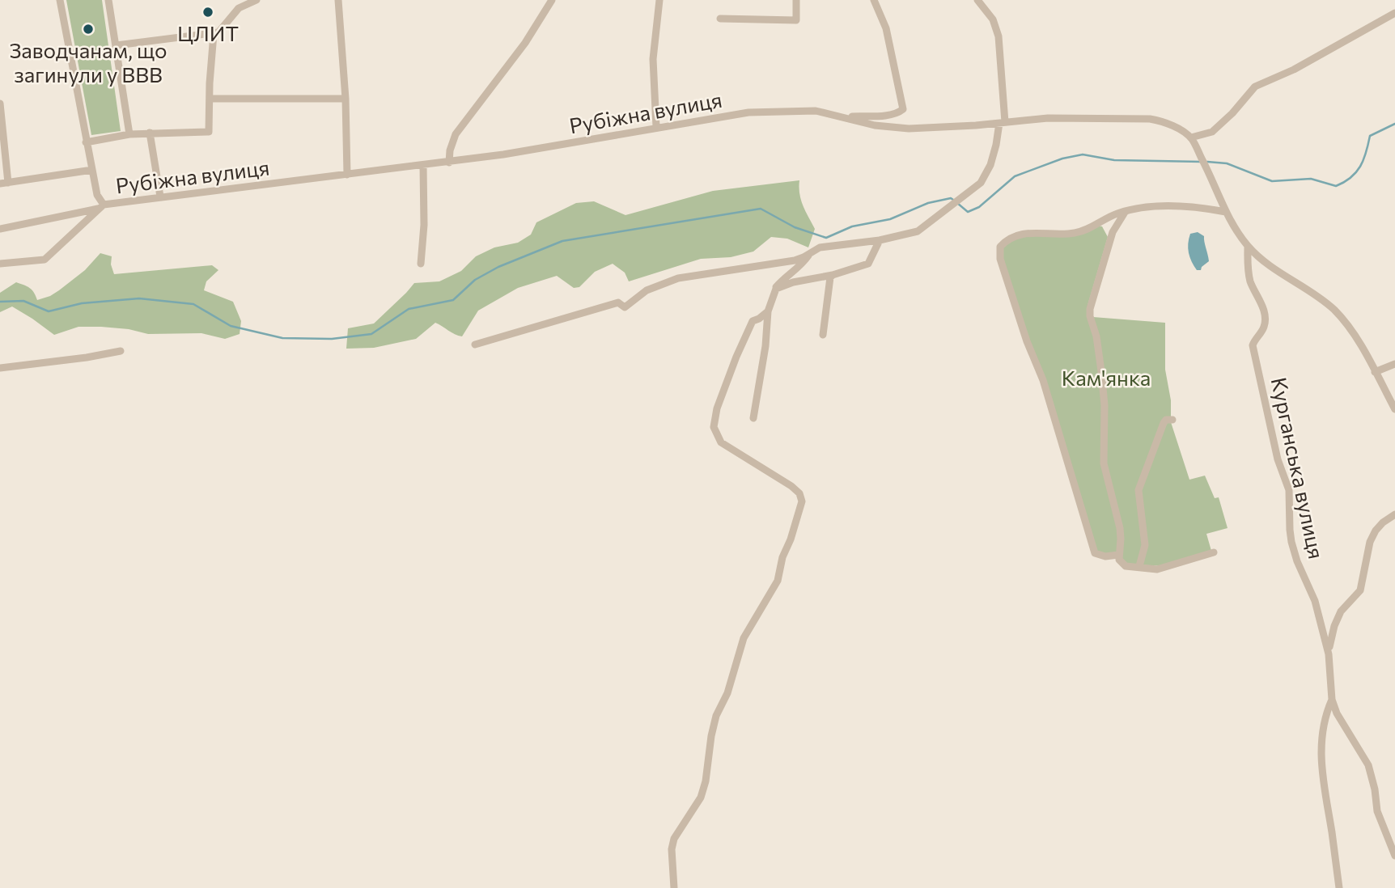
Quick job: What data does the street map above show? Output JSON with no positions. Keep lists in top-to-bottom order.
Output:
{
  "streets": {
    "street": ["Рубіжна вулиця", "Курганська вулиця"]
  },
  "parks": ["Кам'янка"],
  "places": ["ЦЛИТ", "Заводчанам, що загинули у ВВВ"]
}
